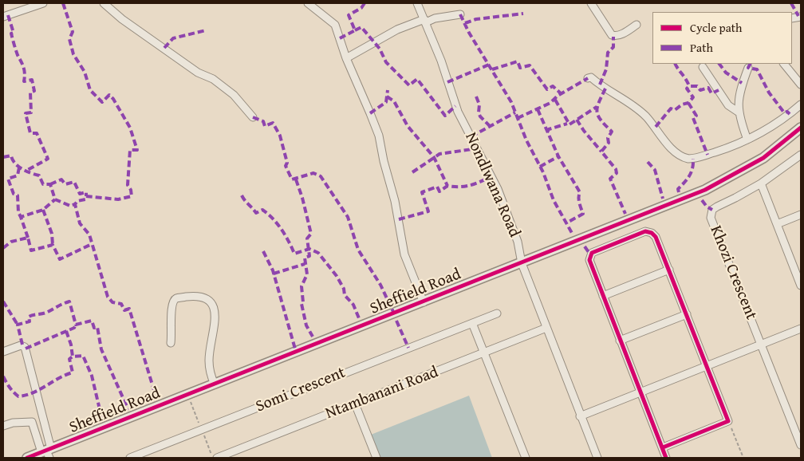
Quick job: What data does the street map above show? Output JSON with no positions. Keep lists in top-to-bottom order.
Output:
{
  "streets": {
    "street": [
      "Nondlwana Road",
      "Khozi Crescent",
      "Sheffield Road",
      "Somi Crescent",
      "Ntambanani Road"
    ]
  },
  "crossings": [
    ["Nondlwana Road", "Sheffield Road"],
    ["Nondlwana Road", "Ntambanani Road"]
  ],
  "legend": ["Cycle path", "Path"]
}
